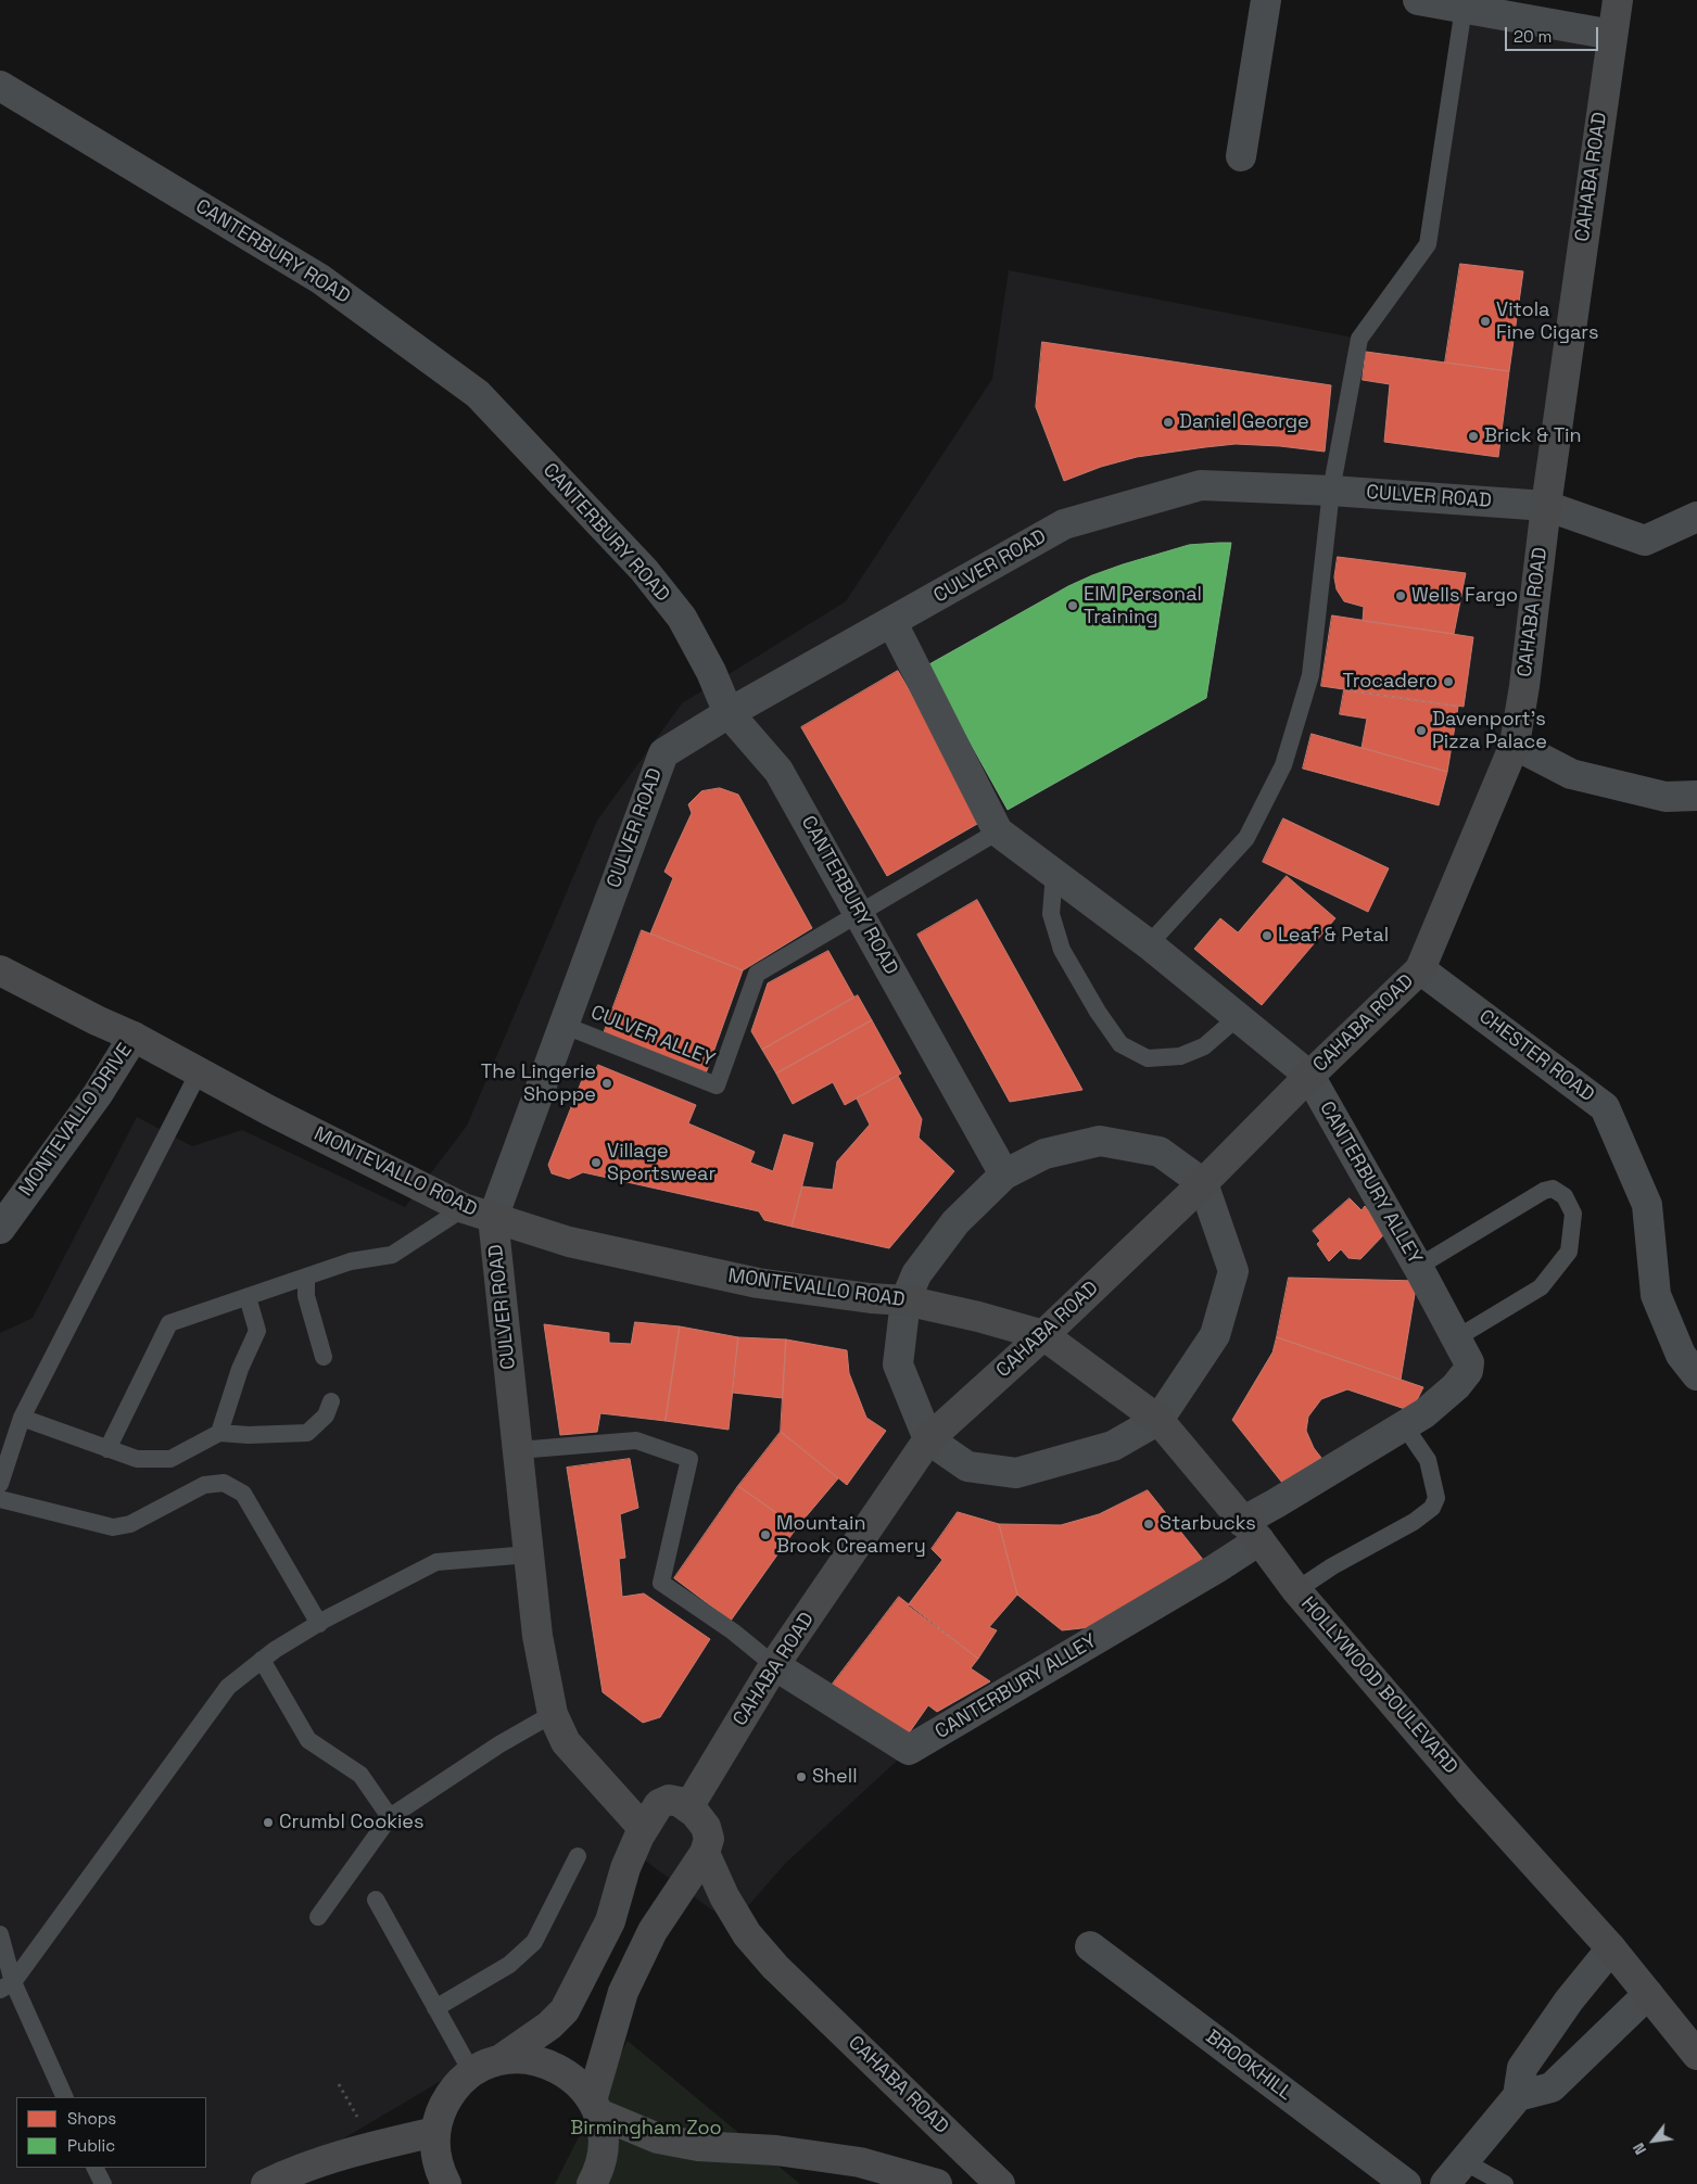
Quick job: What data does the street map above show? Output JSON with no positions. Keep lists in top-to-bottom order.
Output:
{
  "streets": {
    "street": [
      "CAHABA ROAD",
      "CANTERBURY ROAD",
      "CULVER ROAD",
      "CHESTER ROAD",
      "MONTEVALLO DRIVE",
      "MONTEVALLO ROAD",
      "CANTERBURY ALLEY",
      "HOLLYWOOD BOULEVARD",
      "BROOKHILL"
    ],
    "lane": ["CULVER ALLEY"]
  },
  "crossings": [
    ["CAHABA ROAD", "CULVER ROAD"],
    ["CAHABA ROAD", "CHESTER ROAD"],
    ["CAHABA ROAD", "MONTEVALLO ROAD"],
    ["CAHABA ROAD", "CANTERBURY ALLEY"],
    ["CAHABA ROAD", "HOLLYWOOD BOULEVARD"],
    ["CANTERBURY ROAD", "CULVER ROAD"],
    ["CANTERBURY ROAD", "CULVER ALLEY"],
    ["CULVER ROAD", "CULVER ALLEY"],
    ["CULVER ROAD", "MONTEVALLO ROAD"],
    ["MONTEVALLO DRIVE", "MONTEVALLO ROAD"],
    ["MONTEVALLO ROAD", "HOLLYWOOD BOULEVARD"],
    ["CANTERBURY ALLEY", "HOLLYWOOD BOULEVARD"]
  ],
  "parks": ["Birmingham Zoo"],
  "places": [
    "Vitola Fine Cigars",
    "Daniel George",
    "Brick & Tin",
    "Wells Fargo",
    "EIM Personal Training",
    "Trocadero",
    "Davenport's Pizza Palace",
    "Leaf & Petal",
    "The Lingerie Shoppe",
    "Village Sportswear",
    "Starbucks",
    "Mountain Brook Creamery",
    "Shell",
    "Crumbl Cookies"
  ],
  "legend": ["Shops", "Public"],
  "scale_bar": "20 m",
  "north": "bottom left"
}
